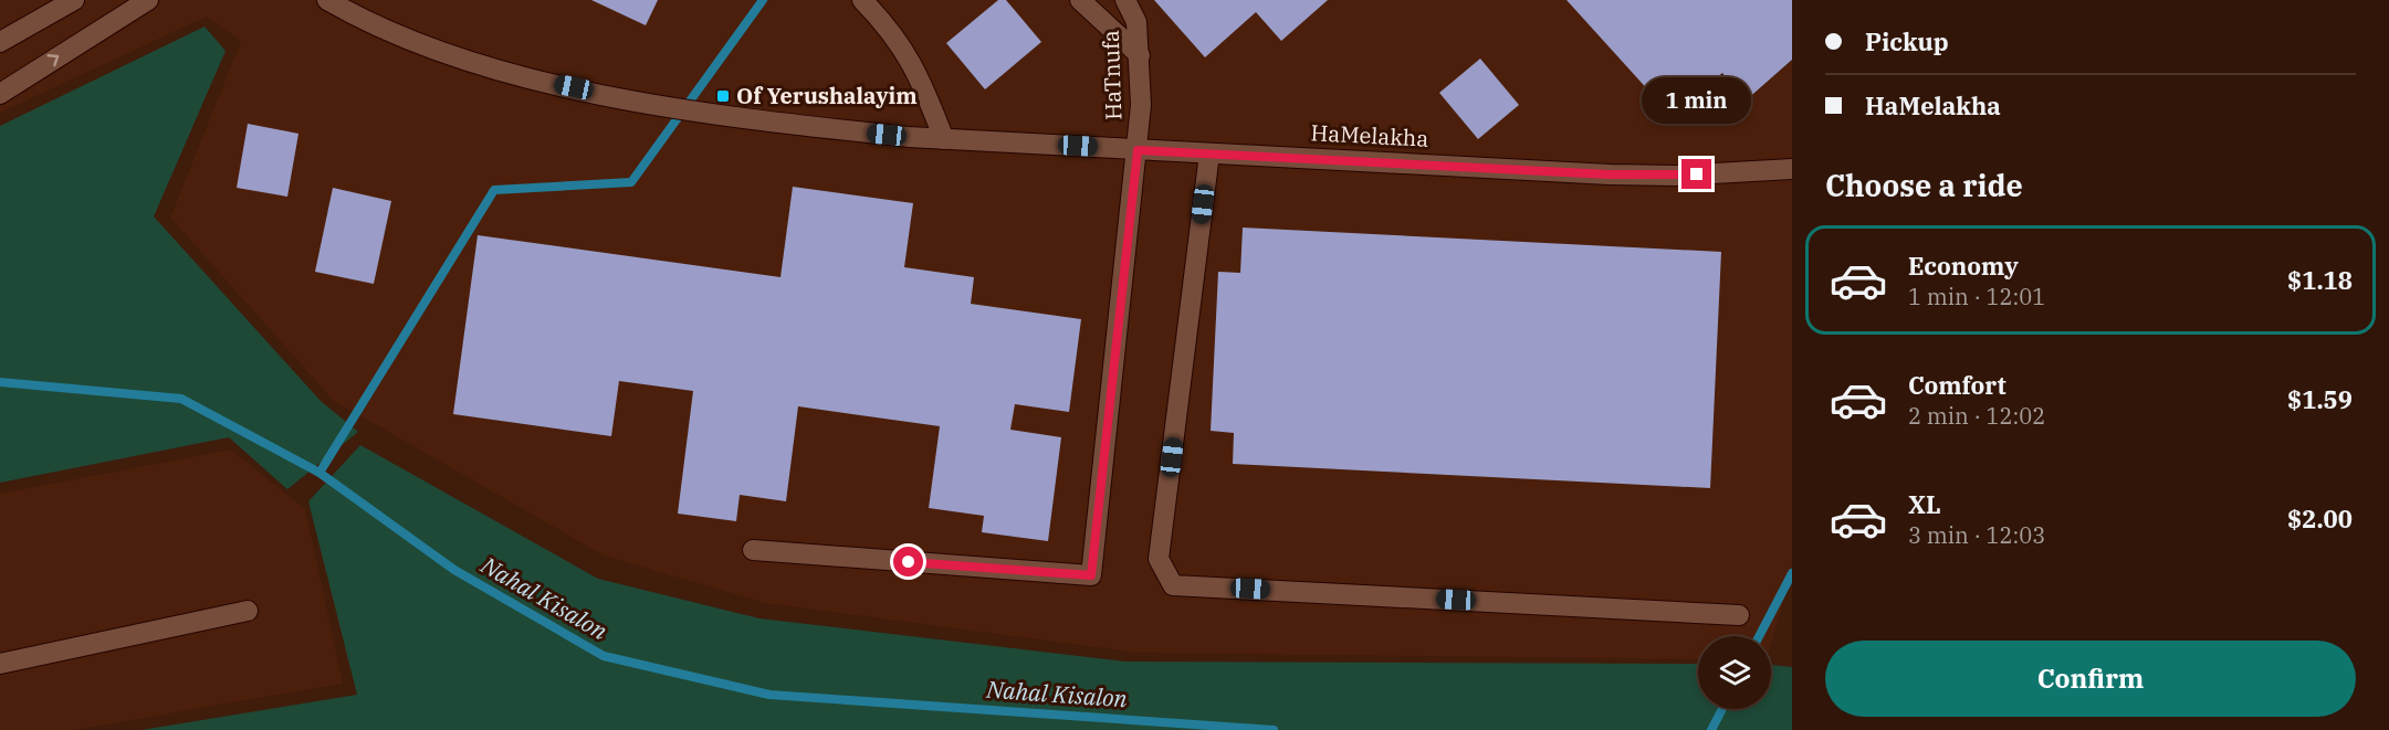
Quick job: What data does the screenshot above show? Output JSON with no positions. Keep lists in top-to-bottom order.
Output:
{
  "streets": {
    "street": ["HaTnufa", "HaMelakha"]
  },
  "crossings": [
    ["HaTnufa", "HaMelakha"]
  ],
  "water": ["Nahal Kisalon"],
  "places": {
    "transit": ["Of Yerushalayim"]
  },
  "page": {
    "banner": ["Pickup", "HaMelakha"],
    "bubble": "1 min",
    "heading": "Choose a ride",
    "list": [
      {
        "name": "Economy",
        "note": "1 min · 12:01",
        "value": "$1.18"
      },
      {
        "name": "Comfort",
        "note": "2 min · 12:02",
        "value": "$1.59"
      },
      {
        "name": "XL",
        "note": "3 min · 12:03",
        "value": "$2.00"
      }
    ],
    "buttons": "Confirm"
  }
}
